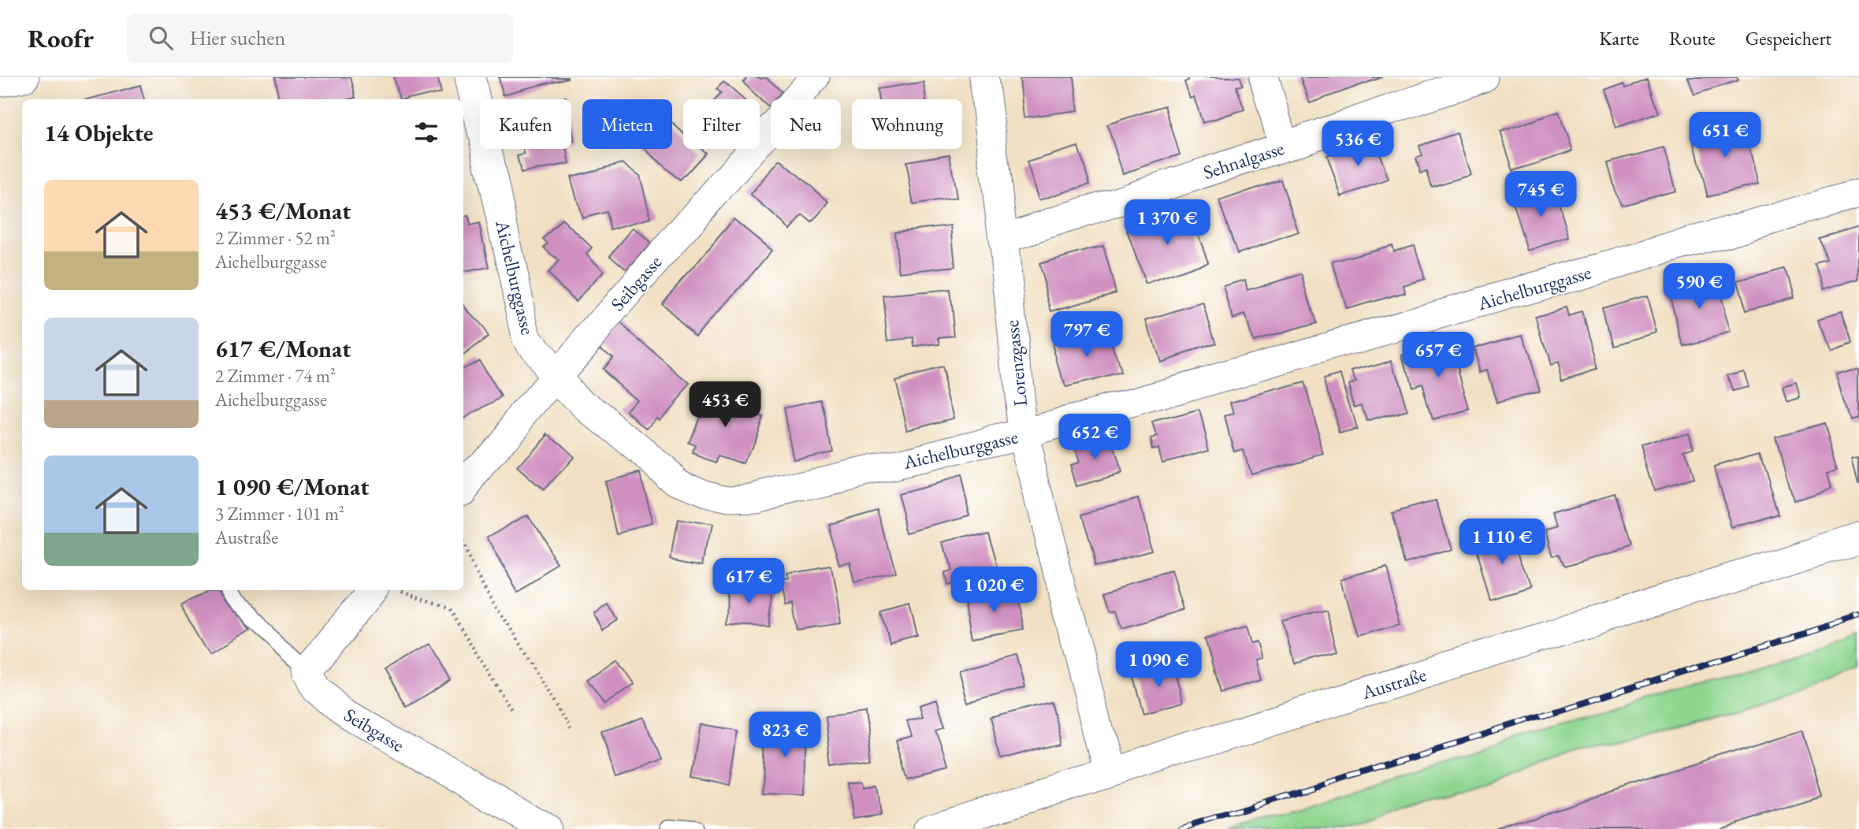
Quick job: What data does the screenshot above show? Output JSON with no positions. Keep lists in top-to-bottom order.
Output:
{
  "streets": {
    "street": [
      "Sehnalgasse",
      "Aichelburggasse",
      "Seibgasse",
      "Lorenzgasse",
      "Austraße"
    ]
  },
  "crossings": [
    ["Sehnalgasse", "Lorenzgasse"],
    ["Aichelburggasse", "Seibgasse"],
    ["Aichelburggasse", "Lorenzgasse"],
    ["Lorenzgasse", "Austraße"]
  ],
  "page": {
    "header": "Roofr",
    "search": "Hier suchen",
    "nav": ["Karte", "Route", "Gespeichert"],
    "chip": [
      "Kaufen",
      "Mieten",
      "Filter",
      "Neu",
      "Wohnung"
    ],
    "heading": "14 Objekte",
    "price": [
      "651 €",
      "536 €",
      "745 €",
      "1 370 €",
      "590 €",
      "797 €",
      "657 €",
      "453 €",
      "652 €",
      "1 110 €",
      "617 €",
      "1 020 €",
      "1 090 €",
      "823 €"
    ],
    "list": [
      {
        "name": "453 €/Monat",
        "note": "2 Zimmer · 52 m² · Aichelburggasse"
      },
      {
        "name": "617 €/Monat",
        "note": "2 Zimmer · 74 m² · Aichelburggasse"
      },
      {
        "name": "1 090 €/Monat",
        "note": "3 Zimmer · 101 m² · Austraße"
      }
    ]
  }
}
